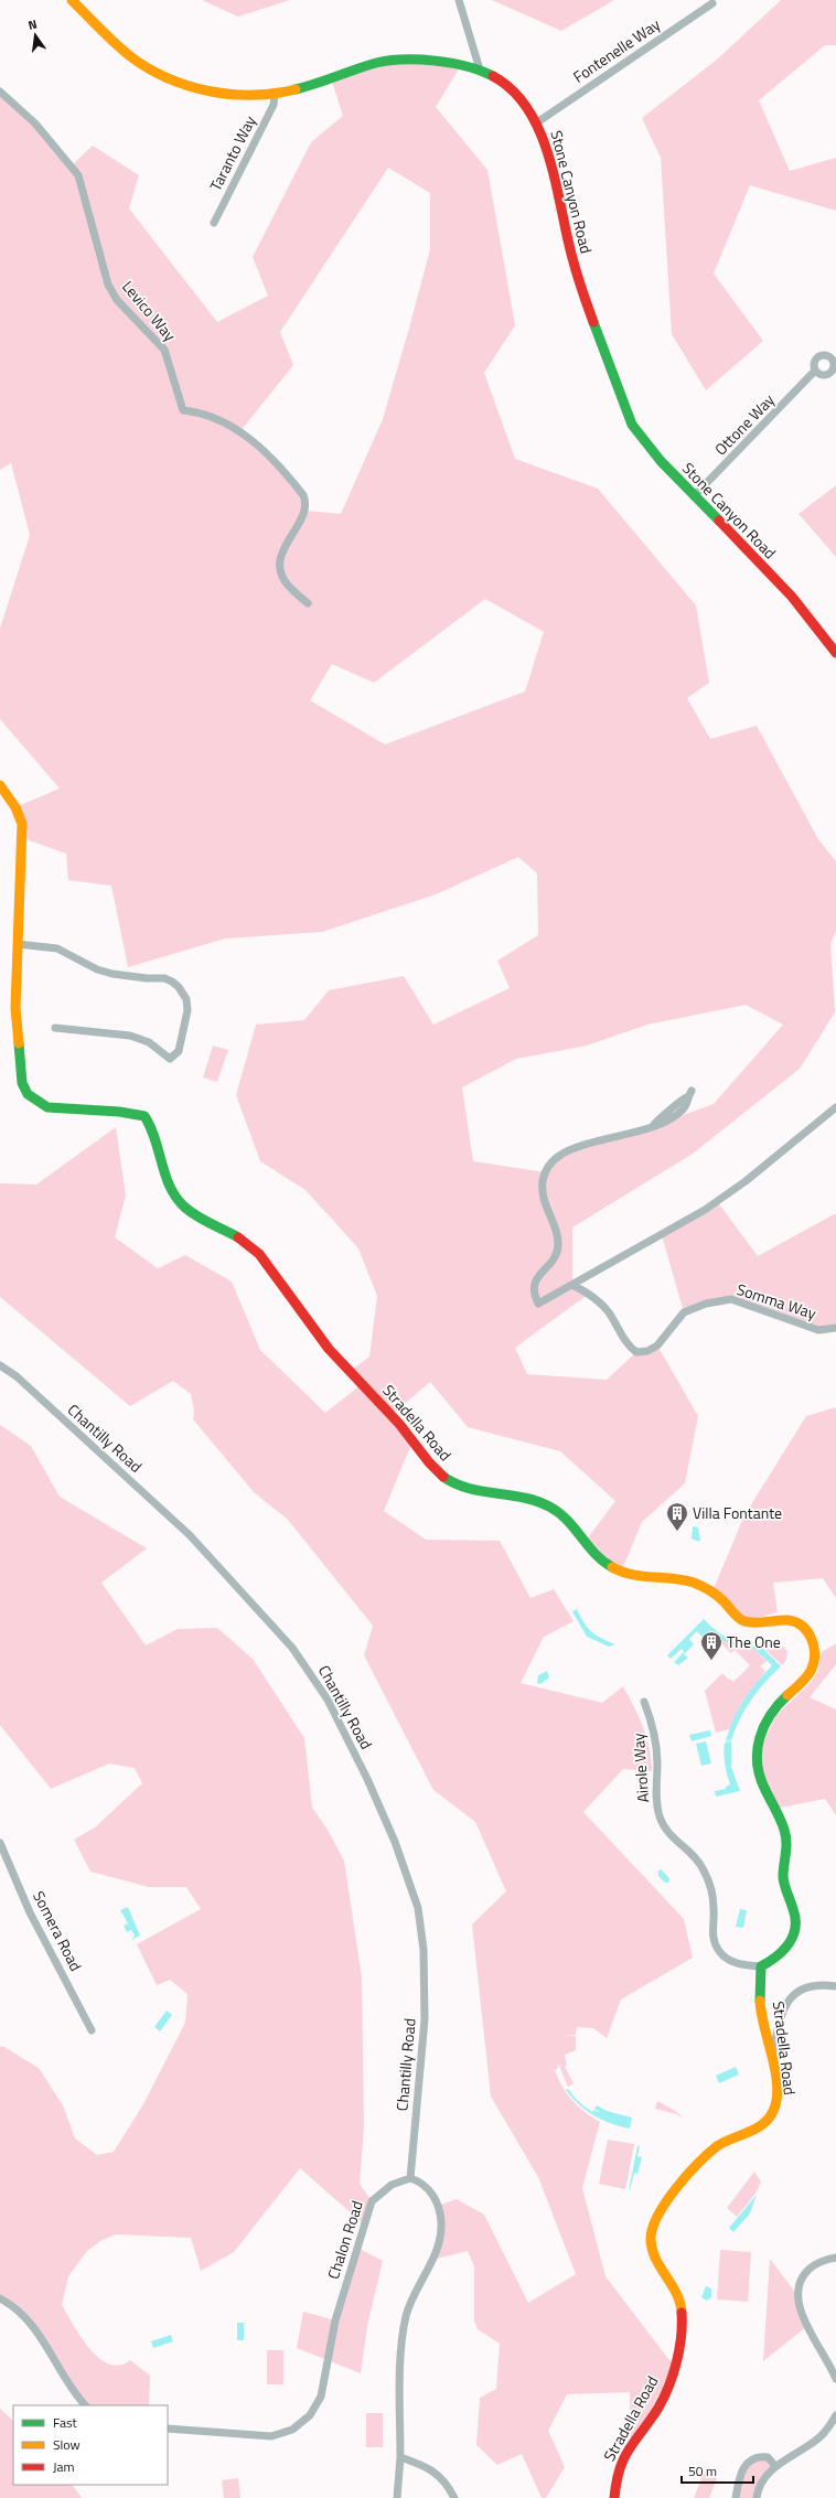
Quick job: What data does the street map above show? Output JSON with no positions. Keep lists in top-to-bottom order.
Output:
{
  "streets": {
    "street": [
      "Fontenelle Way",
      "Taranto Way",
      "Stone Canyon Road",
      "Levico Way",
      "Ottone Way",
      "Somma Way",
      "Stradella Road",
      "Chantilly Road",
      "Airole Way",
      "Somera Road",
      "Chalon Road"
    ]
  },
  "crossings": [
    ["Fontenelle Way", "Stone Canyon Road"],
    ["Taranto Way", "Stone Canyon Road"],
    ["Stone Canyon Road", "Ottone Way"],
    ["Stradella Road", "Airole Way"],
    ["Chantilly Road", "Chalon Road"]
  ],
  "places": {
    "building": ["Villa Fontante", "The One"]
  },
  "legend": ["Fast", "Slow", "Jam"],
  "scale_bar": "50 m",
  "north": "top"
}
